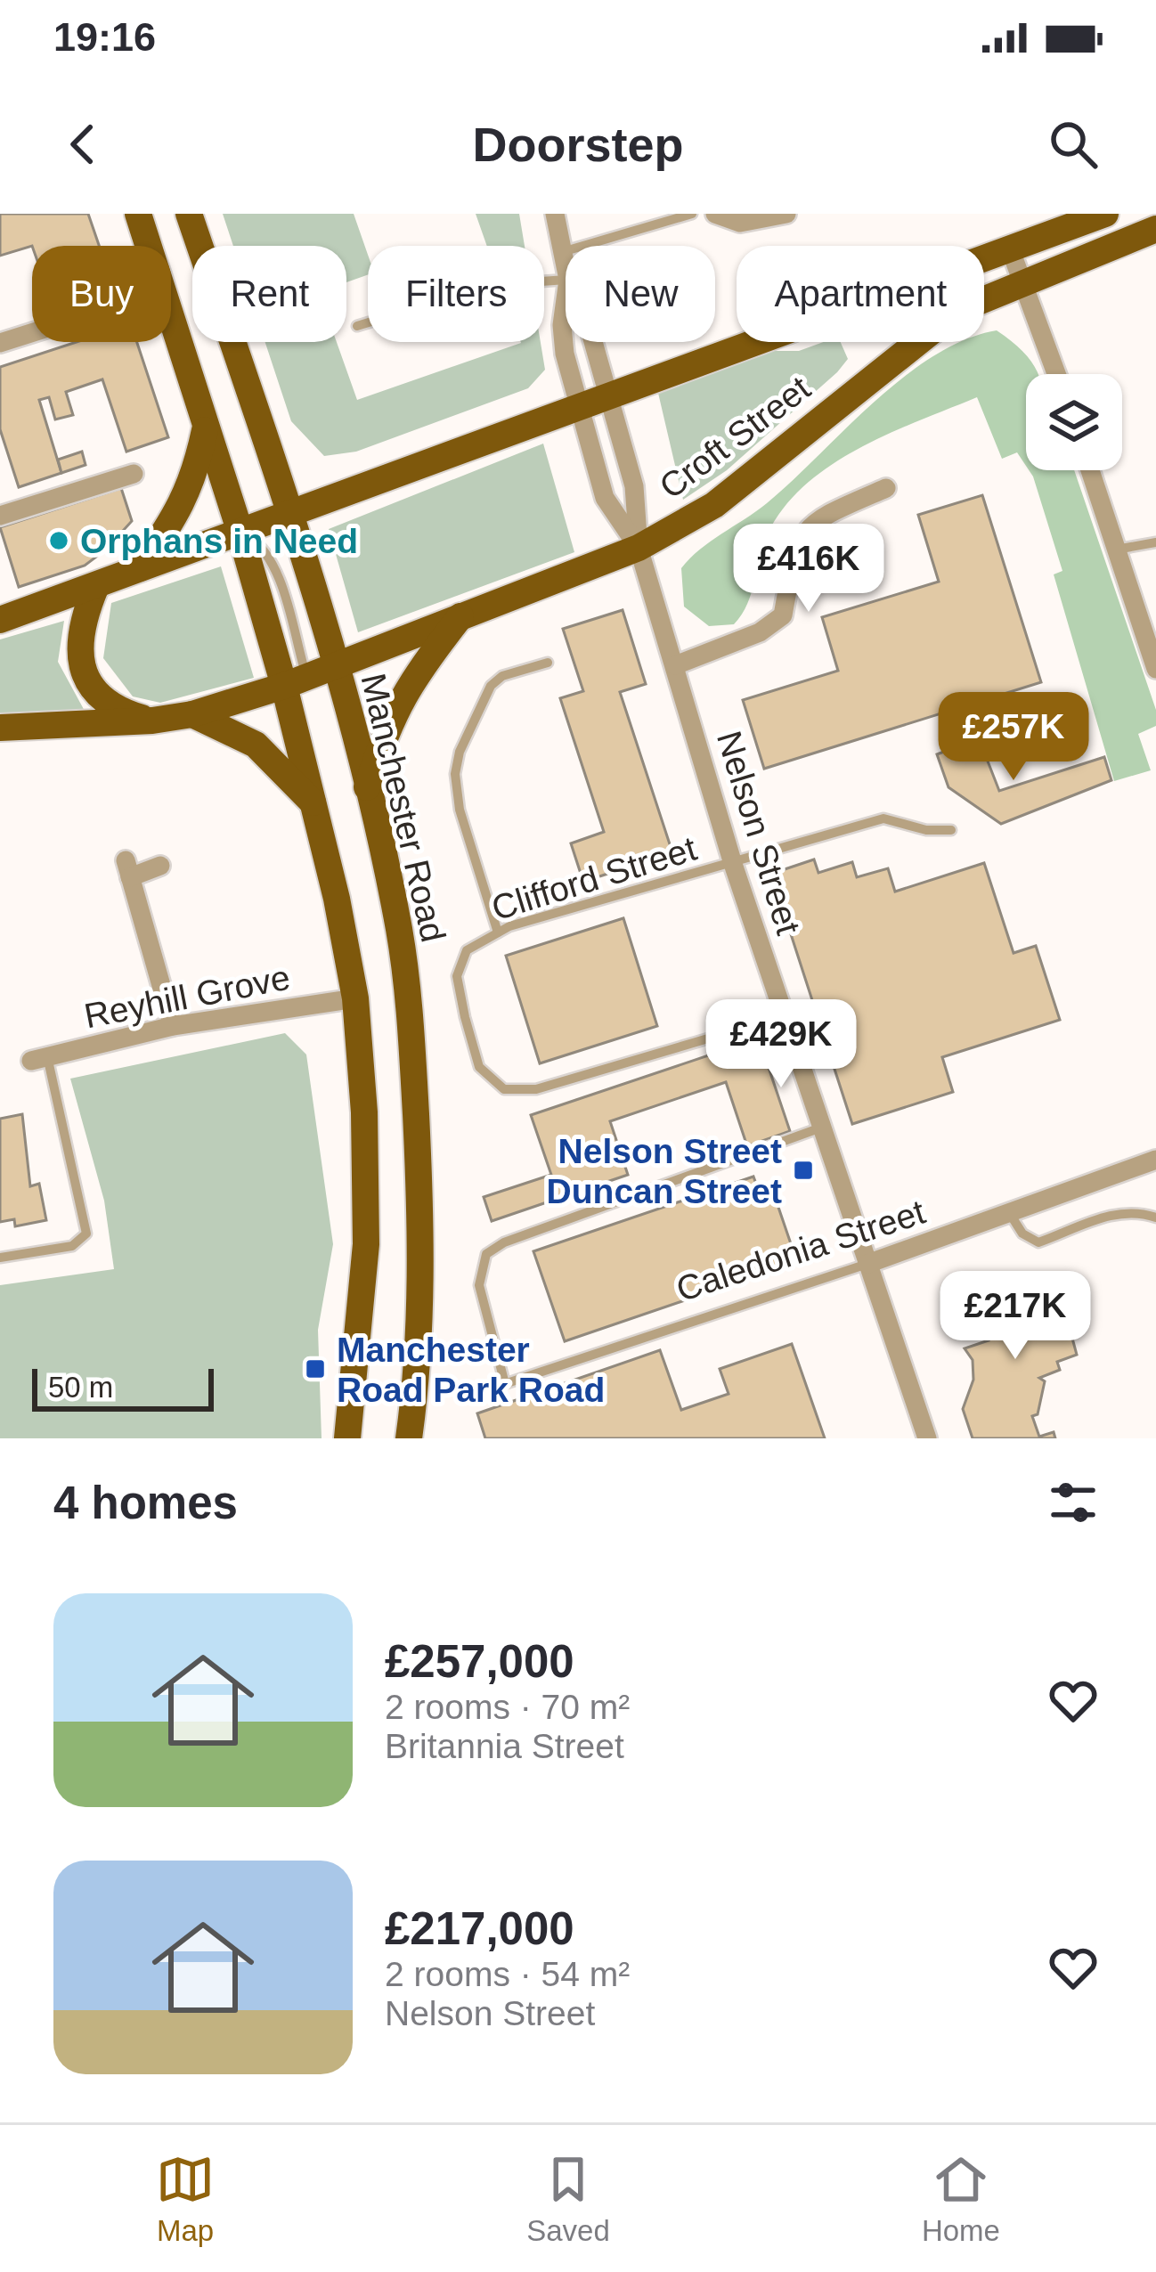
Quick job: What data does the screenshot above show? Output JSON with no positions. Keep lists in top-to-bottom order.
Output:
{
  "streets": {
    "main road": ["Croft Street", "Manchester Road"],
    "street": ["Nelson Street", "Reyhill Grove", "Caledonia Street"],
    "lane": ["Clifford Street"]
  },
  "crossings": [
    ["Croft Street", "Manchester Road"],
    ["Croft Street", "Nelson Street"],
    ["Nelson Street", "Clifford Street"],
    ["Nelson Street", "Caledonia Street"]
  ],
  "places": {
    "other": ["Orphans in Need"],
    "transit": ["Nelson Street Duncan Street", "Manchester Road Park Road"]
  },
  "scale_bar": "50 m",
  "page": {
    "status": "19:16",
    "header": "Doorstep",
    "chip": [
      "Buy",
      "Rent",
      "Filters",
      "New",
      "Apartment"
    ],
    "price": [
      "£416K",
      "£257K",
      "£429K",
      "£217K"
    ],
    "scale": "50 m",
    "heading": "4 homes",
    "list": [
      {
        "name": "£257,000",
        "note": "2 rooms · 70 m² · Britannia Street"
      },
      {
        "name": "£217,000",
        "note": "2 rooms · 54 m² · Nelson Street"
      }
    ],
    "tabs": ["Map", "Saved", "Home"]
  }
}
